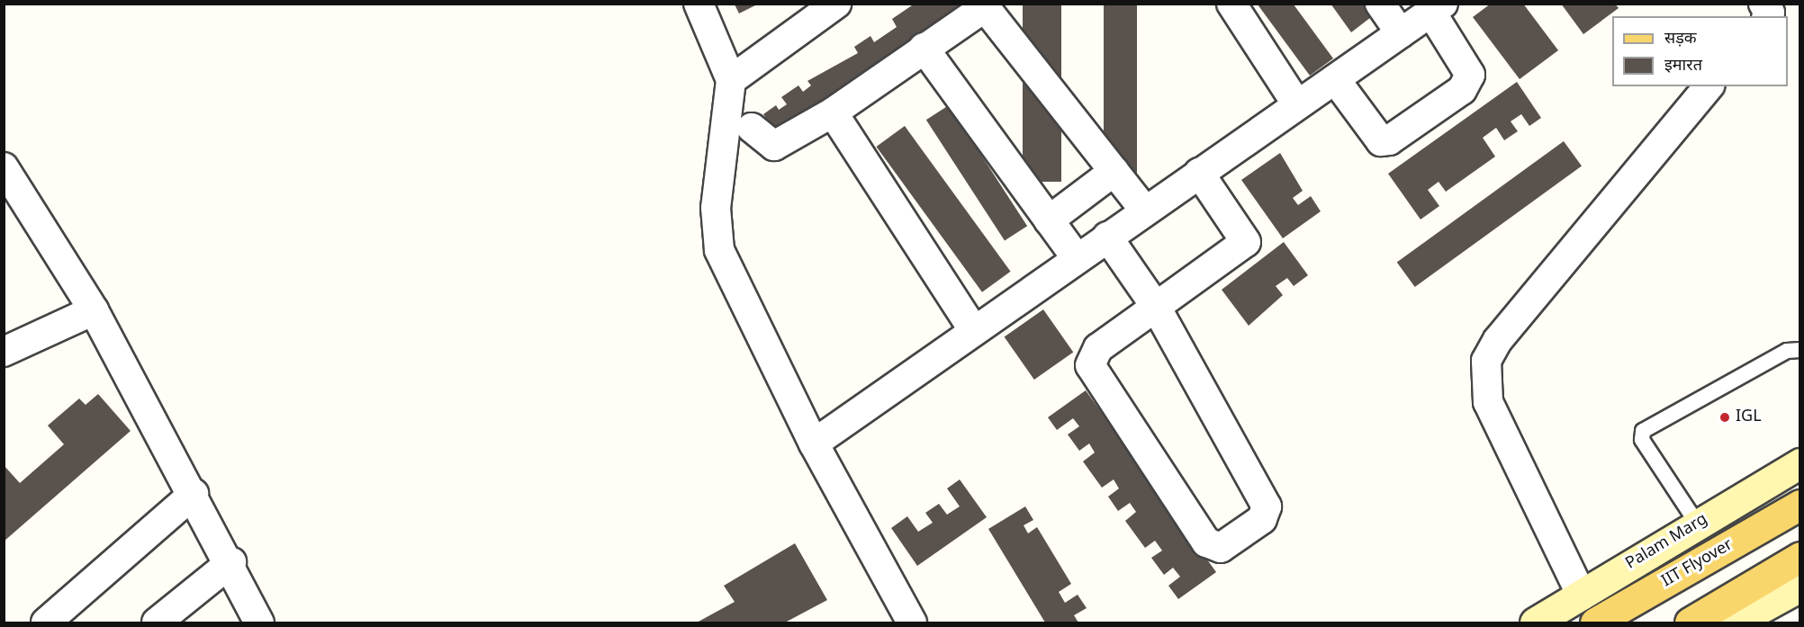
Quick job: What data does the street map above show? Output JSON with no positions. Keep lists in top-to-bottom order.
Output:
{
  "streets": {
    "main road": ["Palam Marg", "IIT Flyover"]
  },
  "places": ["IGL"],
  "legend": ["सड़क", "इमारत"]
}
